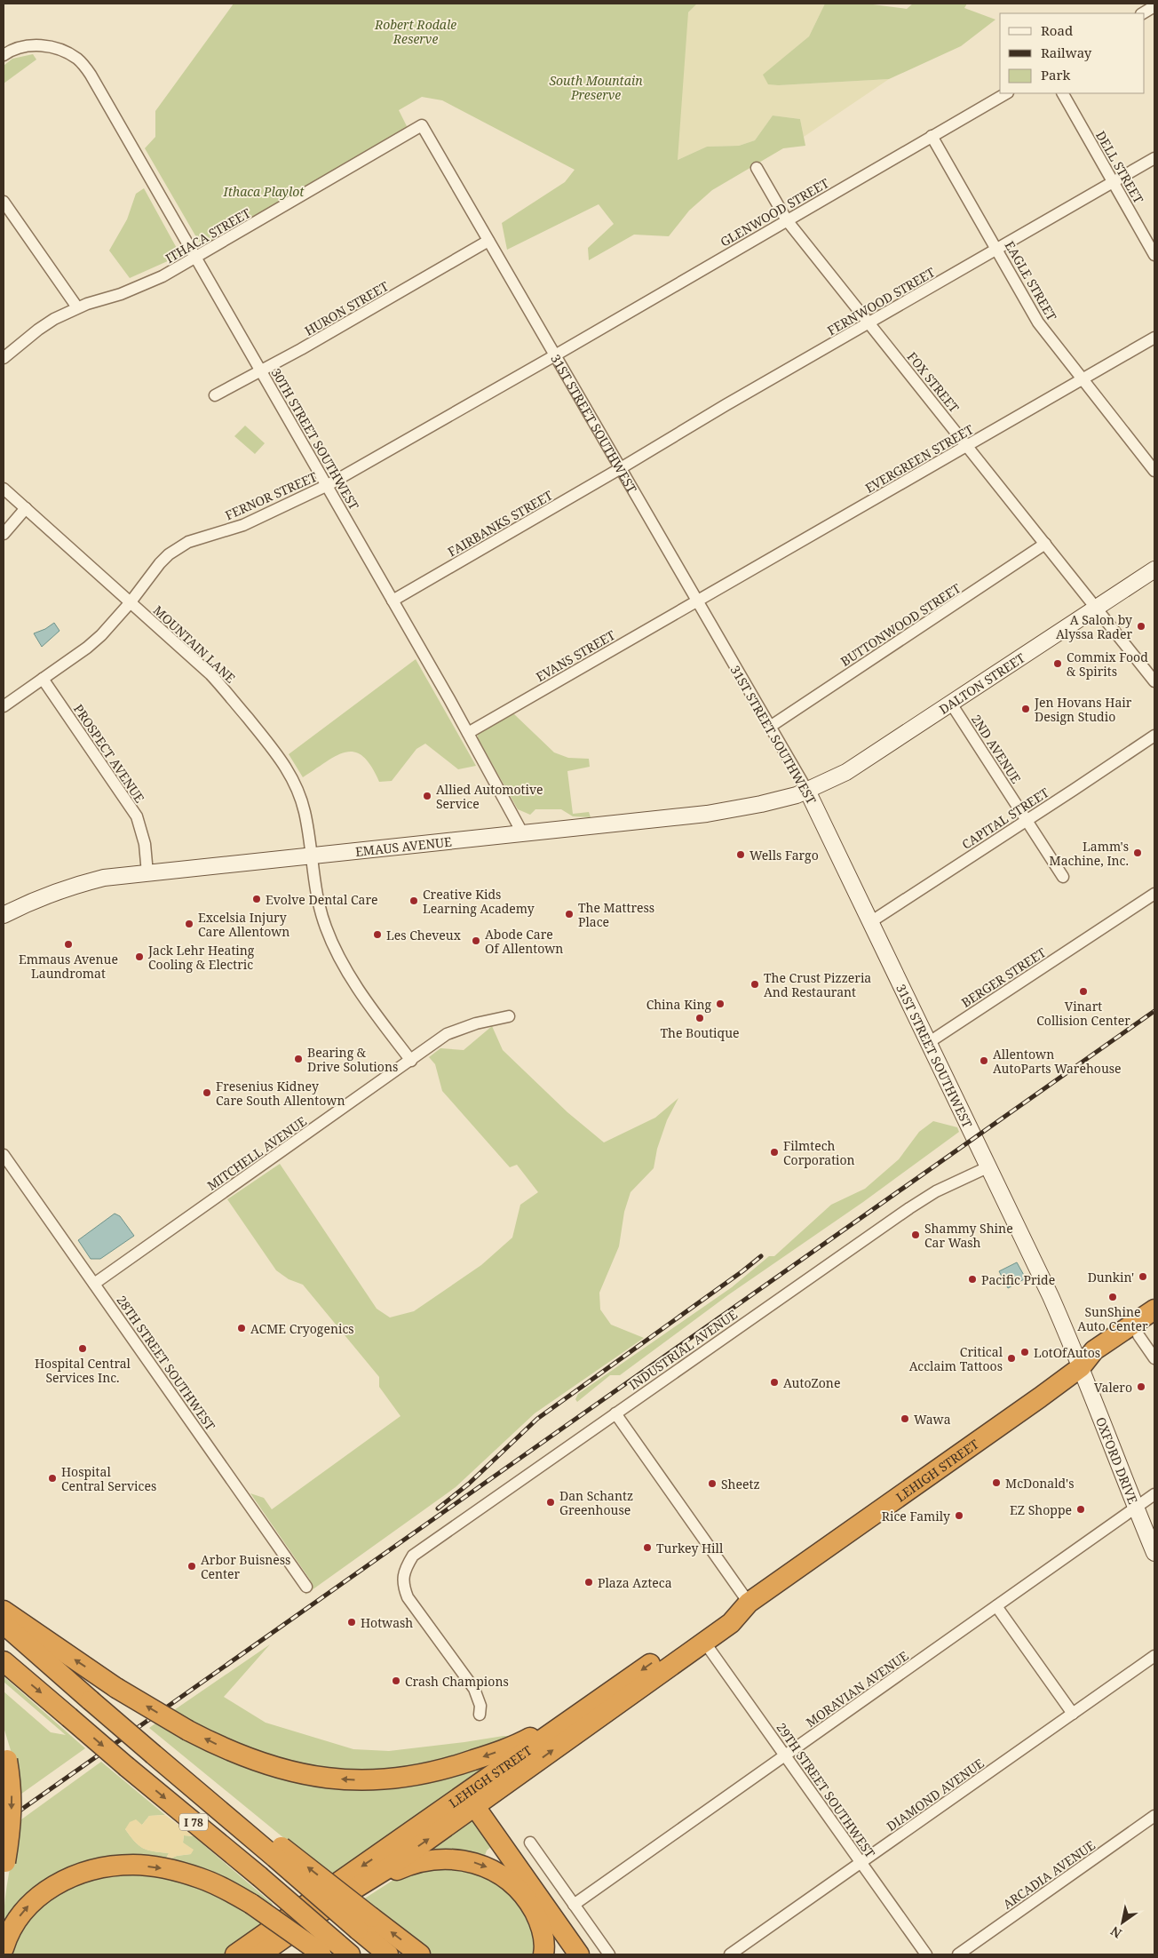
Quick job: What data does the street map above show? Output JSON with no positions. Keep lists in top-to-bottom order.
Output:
{
  "streets": {
    "highway": ["LEHIGH STREET", "I 78"],
    "main road": [
      "31ST STREET SOUTHWEST",
      "DALTON STREET",
      "EMAUS AVENUE",
      "OXFORD DRIVE"
    ],
    "street": [
      "DELL STREET",
      "GLENWOOD STREET",
      "ITHACA STREET",
      "EAGLE STREET",
      "FERNWOOD STREET",
      "HURON STREET",
      "FOX STREET",
      "30TH STREET SOUTHWEST",
      "EVERGREEN STREET",
      "FERNOR STREET",
      "FAIRBANKS STREET",
      "BUTTONWOOD STREET",
      "MOUNTAIN LANE",
      "EVANS STREET",
      "2ND AVENUE",
      "PROSPECT AVENUE",
      "CAPITAL STREET",
      "BERGER STREET",
      "MITCHELL AVENUE",
      "INDUSTRIAL AVENUE",
      "28TH STREET SOUTHWEST",
      "MORAVIAN AVENUE",
      "29TH STREET SOUTHWEST",
      "DIAMOND AVENUE",
      "ARCADIA AVENUE"
    ]
  },
  "crossings": [
    ["DELL STREET", "FERNWOOD STREET"],
    ["GLENWOOD STREET", "EAGLE STREET"],
    ["GLENWOOD STREET", "FOX STREET"],
    ["GLENWOOD STREET", "31ST STREET SOUTHWEST"],
    ["GLENWOOD STREET", "FERNOR STREET"],
    ["ITHACA STREET", "31ST STREET SOUTHWEST"],
    ["ITHACA STREET", "30TH STREET SOUTHWEST"],
    ["EAGLE STREET", "FERNWOOD STREET"],
    ["EAGLE STREET", "EVERGREEN STREET"],
    ["FERNWOOD STREET", "FOX STREET"],
    ["FERNWOOD STREET", "31ST STREET SOUTHWEST"],
    ["FERNWOOD STREET", "FAIRBANKS STREET"],
    ["HURON STREET", "31ST STREET SOUTHWEST"],
    ["HURON STREET", "30TH STREET SOUTHWEST"],
    ["FOX STREET", "EVERGREEN STREET"],
    ["FOX STREET", "BUTTONWOOD STREET"],
    ["FOX STREET", "DALTON STREET"],
    ["31ST STREET SOUTHWEST", "EVERGREEN STREET"],
    ["31ST STREET SOUTHWEST", "FERNOR STREET"],
    ["31ST STREET SOUTHWEST", "FAIRBANKS STREET"],
    ["31ST STREET SOUTHWEST", "BUTTONWOOD STREET"],
    ["31ST STREET SOUTHWEST", "EVANS STREET"],
    ["31ST STREET SOUTHWEST", "DALTON STREET"],
    ["31ST STREET SOUTHWEST", "CAPITAL STREET"],
    ["31ST STREET SOUTHWEST", "EMAUS AVENUE"],
    ["31ST STREET SOUTHWEST", "BERGER STREET"],
    ["31ST STREET SOUTHWEST", "INDUSTRIAL AVENUE"],
    ["31ST STREET SOUTHWEST", "OXFORD DRIVE"],
    ["31ST STREET SOUTHWEST", "LEHIGH STREET"],
    ["30TH STREET SOUTHWEST", "FERNOR STREET"],
    ["30TH STREET SOUTHWEST", "FAIRBANKS STREET"],
    ["30TH STREET SOUTHWEST", "EVANS STREET"],
    ["30TH STREET SOUTHWEST", "EMAUS AVENUE"],
    ["EVERGREEN STREET", "EVANS STREET"],
    ["FERNOR STREET", "MOUNTAIN LANE"],
    ["FERNOR STREET", "PROSPECT AVENUE"],
    ["MOUNTAIN LANE", "EMAUS AVENUE"],
    ["DALTON STREET", "2ND AVENUE"],
    ["DALTON STREET", "EMAUS AVENUE"],
    ["2ND AVENUE", "CAPITAL STREET"],
    ["PROSPECT AVENUE", "EMAUS AVENUE"],
    ["MITCHELL AVENUE", "28TH STREET SOUTHWEST"],
    ["OXFORD DRIVE", "LEHIGH STREET"],
    ["OXFORD DRIVE", "MORAVIAN AVENUE"],
    ["LEHIGH STREET", "29TH STREET SOUTHWEST"],
    ["MORAVIAN AVENUE", "29TH STREET SOUTHWEST"],
    ["29TH STREET SOUTHWEST", "DIAMOND AVENUE"]
  ],
  "parks": ["Robert Rodale Reserve", "South Mountain Preserve", "Ithaca Playlot"],
  "places": [
    "A Salon by Alyssa Rader",
    "Commix Food & Spirits",
    "Jen Hovans Hair Design Studio",
    "Allied Automotive Service",
    "Lamm's Machine, Inc.",
    "Wells Fargo",
    "Evolve Dental Care",
    "Creative Kids Learning Academy",
    "The Mattress Place",
    "Excelsia Injury Care Allentown",
    "Les Cheveux",
    "Abode Care Of Allentown",
    "Emmaus Avenue Laundromat",
    "Jack Lehr Heating Cooling & Electric",
    "The Crust Pizzeria And Restaurant",
    "Vinart Collision Center",
    "China King",
    "The Boutique",
    "Bearing & Drive Solutions",
    "Allentown AutoParts Warehouse",
    "Fresenius Kidney Care South Allentown",
    "Filmtech Corporation",
    "Shammy Shine Car Wash",
    "Dunkin'",
    "Pacific Pride",
    "SunShine Auto Center",
    "ACME Cryogenics",
    "Hospital Central Services Inc.",
    "LotOfAutos",
    "Critical Acclaim Tattoos",
    "AutoZone",
    "Valero",
    "Wawa",
    "Hospital Central Services",
    "McDonald's",
    "Sheetz",
    "Dan Schantz Greenhouse",
    "EZ Shoppe",
    "Rice Family",
    "Turkey Hill",
    "Arbor Buisness Center",
    "Plaza Azteca",
    "Hotwash",
    "Crash Champions"
  ],
  "legend": ["Road", "Railway", "Park"],
  "north": "bottom left"
}
